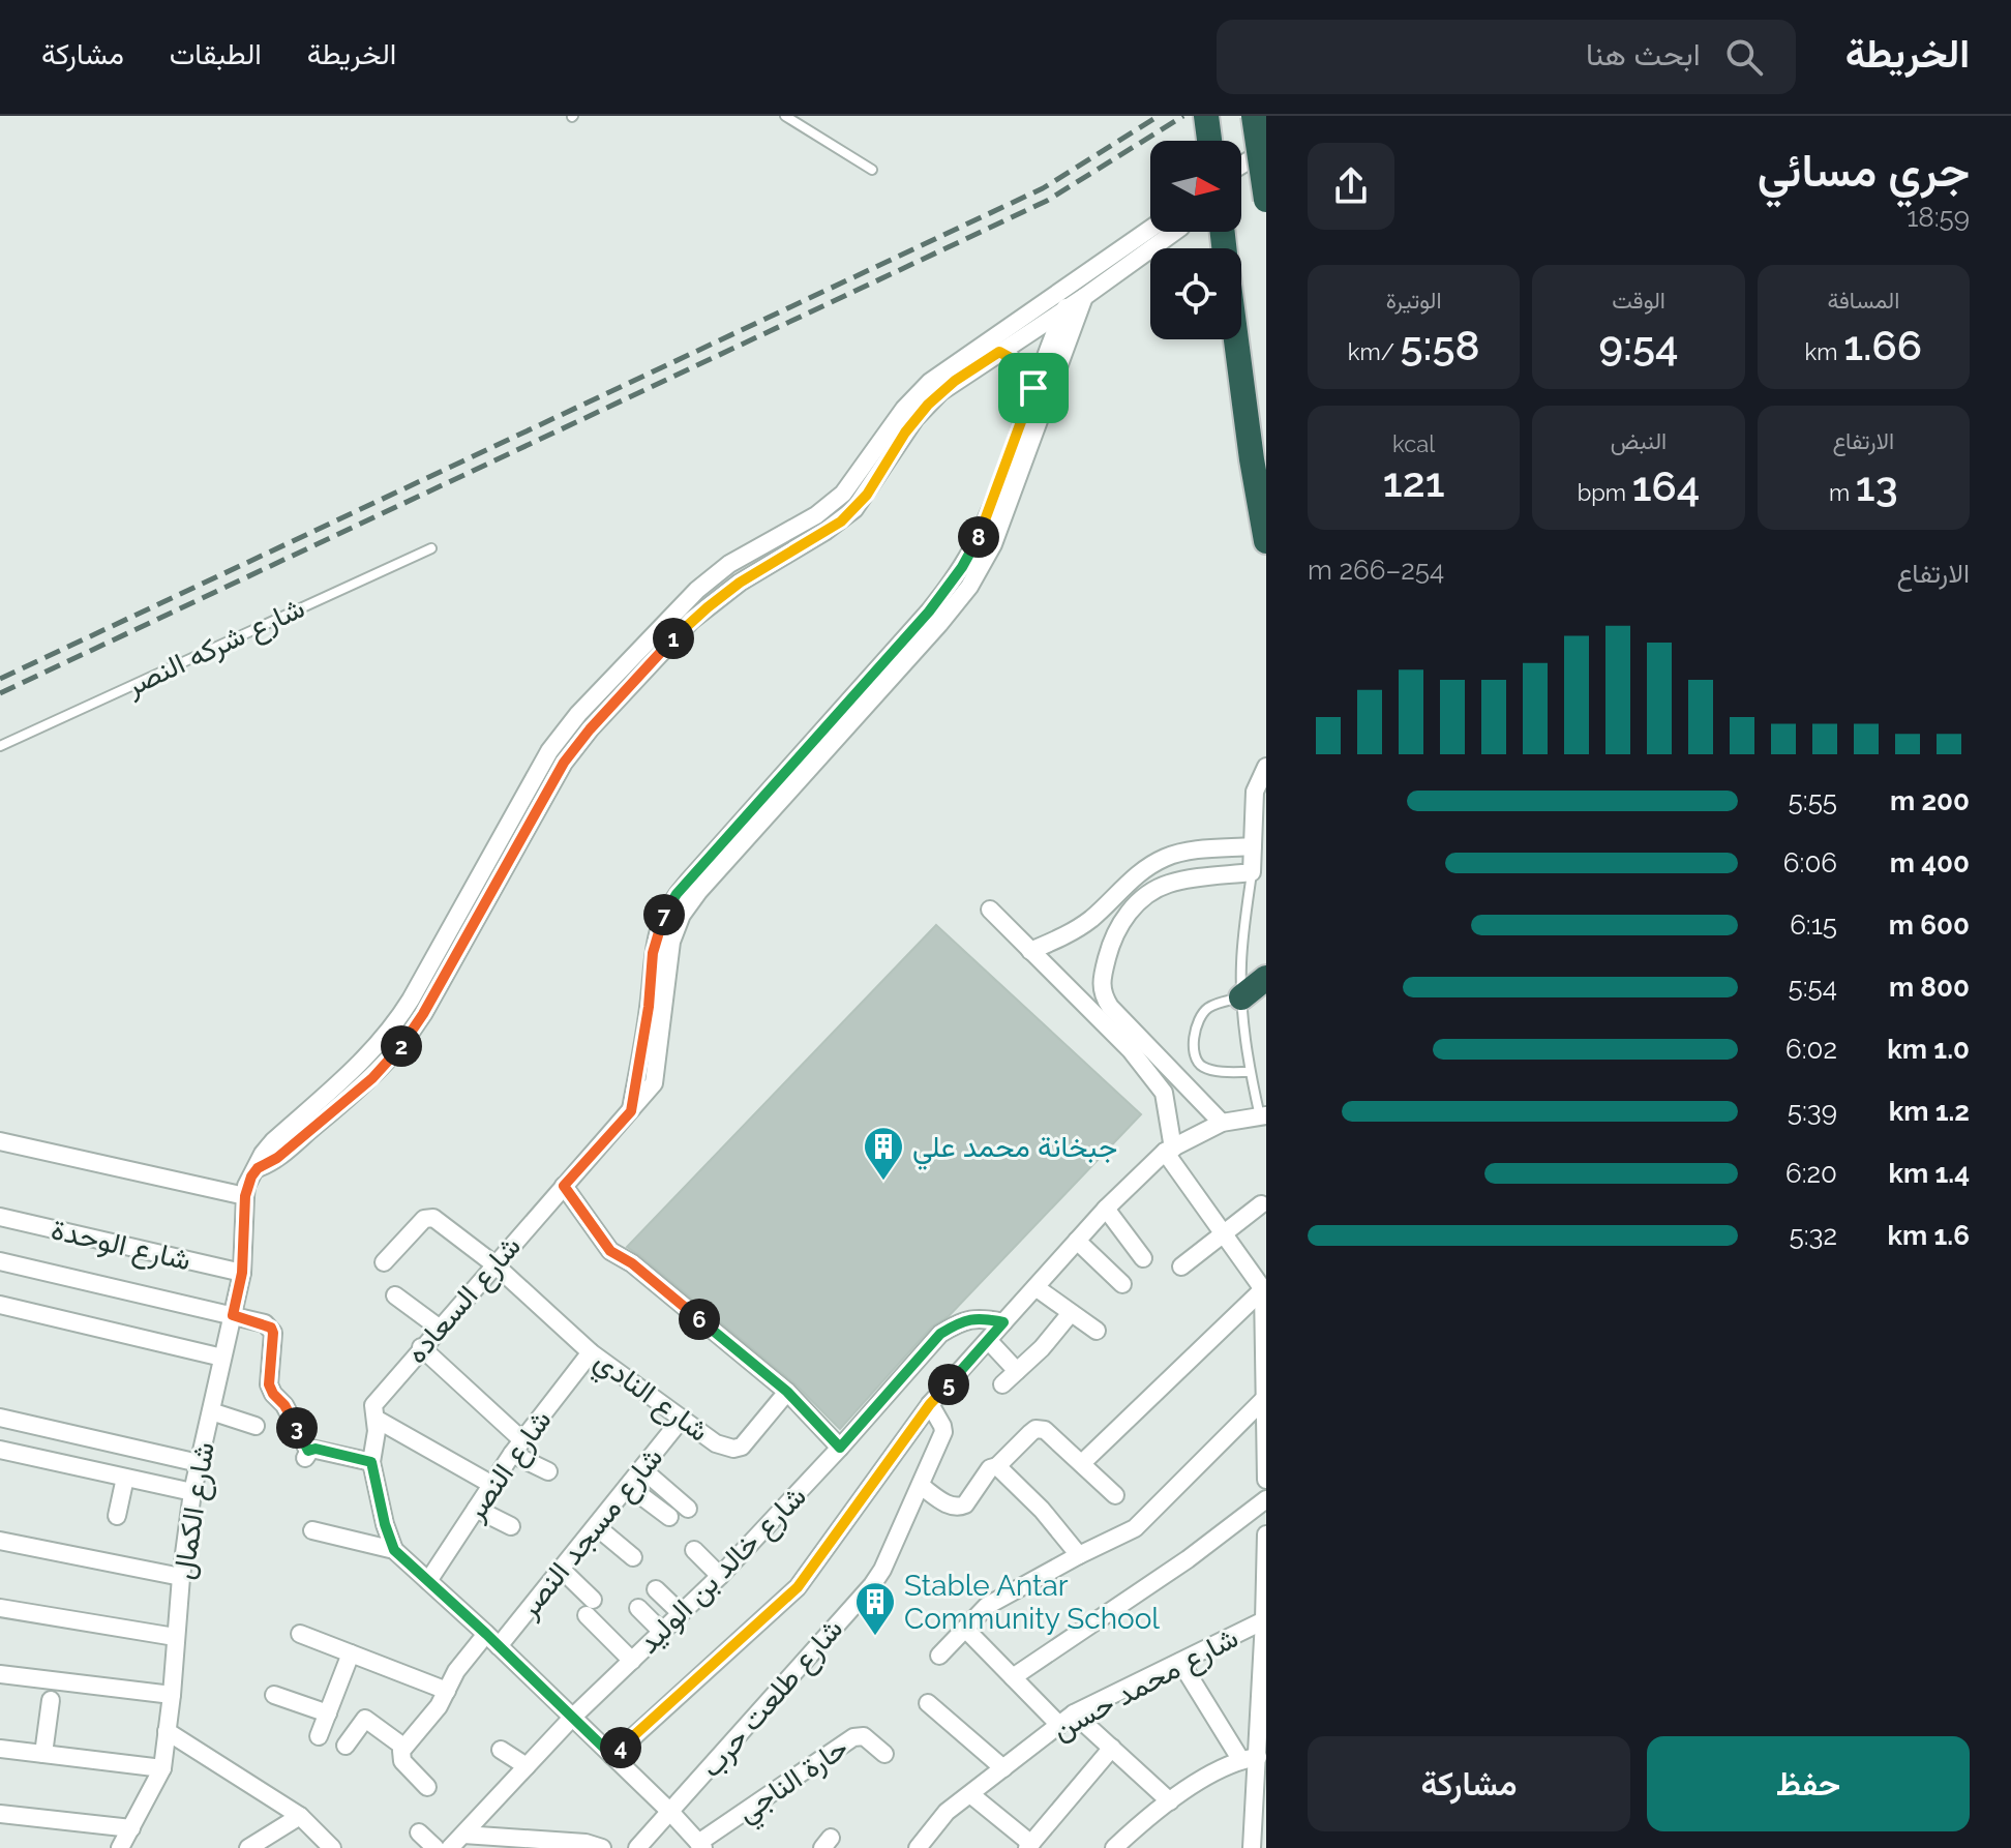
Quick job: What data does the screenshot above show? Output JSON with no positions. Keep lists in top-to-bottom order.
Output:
{
  "streets": {
    "street": [
      "شارع الوحدة",
      "شارع السعاده",
      "شارع النادي",
      "شارع النصر",
      "شارع الكمال",
      "شارع مسجد النصر",
      "شارع خالد بن الوليد",
      "شارع محمد حسن",
      "شارع طلعت حرب",
      "حارة الناجي"
    ],
    "lane": ["شارع شركه النصر"]
  },
  "crossings": [
    ["شارع الوحدة", "شارع الكمال"],
    ["شارع السعاده", "شارع النادي"],
    ["شارع النادي", "شارع النصر"],
    ["شارع النادي", "شارع مسجد النصر"]
  ],
  "places": {
    "building": ["جبخانة محمد علي", "Stable Antar Community School"]
  },
  "north": "right",
  "page": {
    "header": "الخريطة",
    "search": "ابحث هنا",
    "nav": ["الخريطة", "الطبقات", "مشاركة"],
    "heading": ["جري مسائي", "18:59"],
    "stats": [
      ["المسافة", "1.66 km"],
      ["الوقت", "9:54"],
      ["الوتيرة", "5:58 /km"],
      ["الارتفاع", "13 m"],
      ["النبض", "164 bpm"],
      ["kcal", "121"]
    ],
    "pins": [
      "8",
      "1",
      "7",
      "2",
      "6",
      "5",
      "3",
      "4"
    ],
    "chart": ["الارتفاع", "254–266 m"],
    "list": [
      {
        "name": "200 m",
        "note": "5:55"
      },
      {
        "name": "400 m",
        "note": "6:06"
      },
      {
        "name": "600 m",
        "note": "6:15"
      },
      {
        "name": "800 m",
        "note": "5:54"
      },
      {
        "name": "1.0 km",
        "note": "6:02"
      },
      {
        "name": "1.2 km",
        "note": "5:39"
      },
      {
        "name": "1.4 km",
        "note": "6:20"
      },
      {
        "name": "1.6 km",
        "note": "5:32"
      }
    ],
    "buttons": ["حفظ", "مشاركة"]
  }
}
